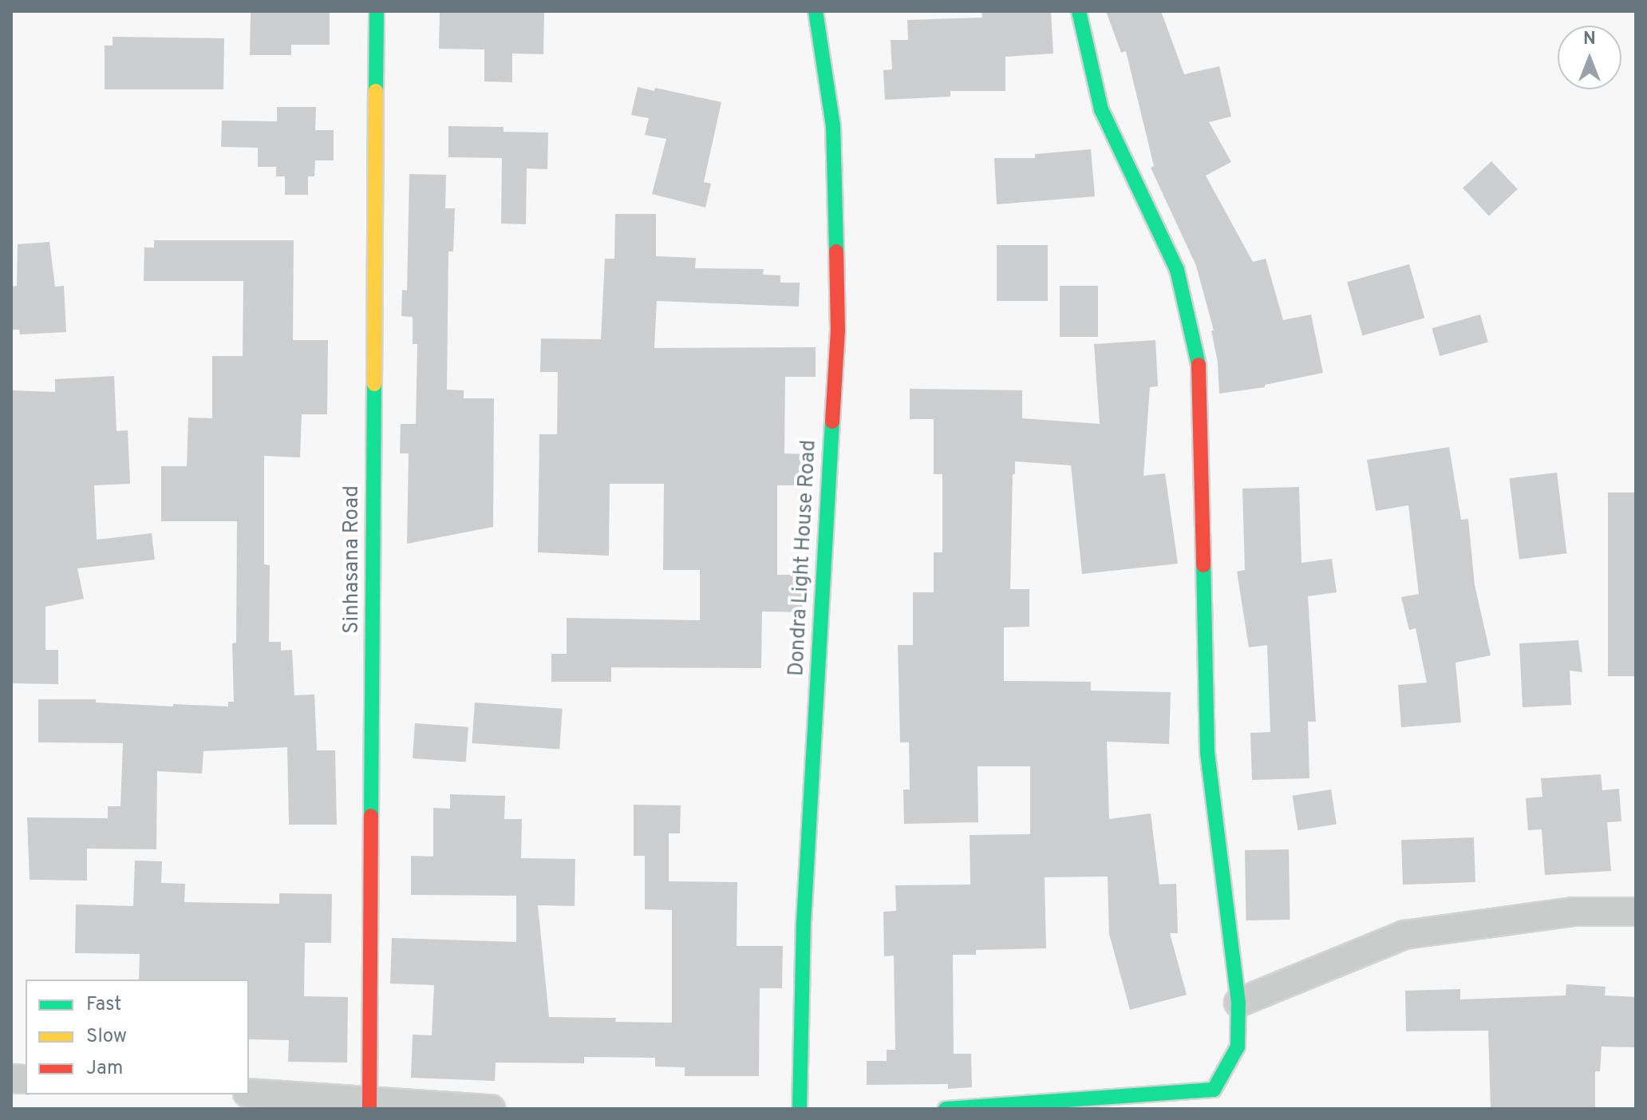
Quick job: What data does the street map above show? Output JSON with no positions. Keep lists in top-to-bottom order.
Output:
{
  "streets": {
    "main road": ["Dondra Light House Road", "Sinhasana Road"]
  },
  "legend": ["Fast", "Slow", "Jam"],
  "north": "top"
}
